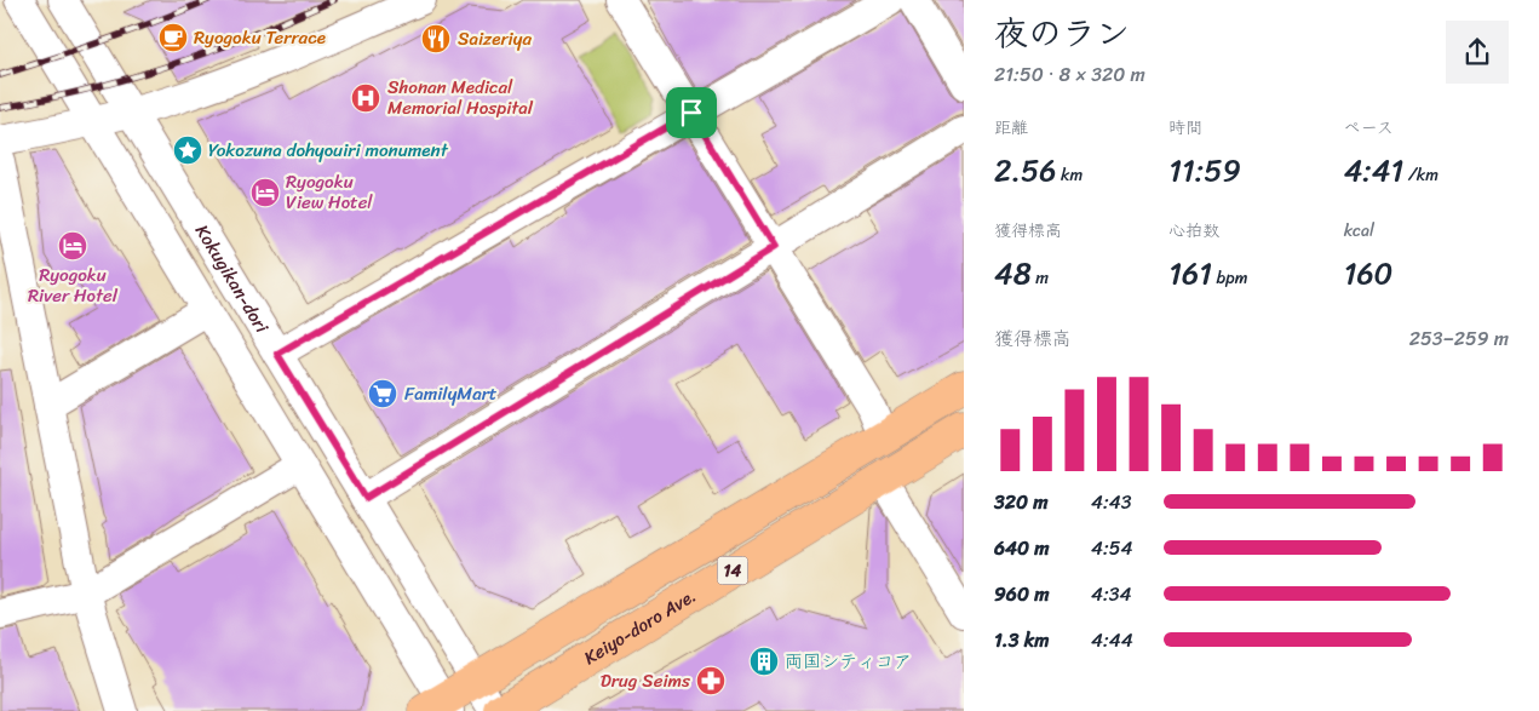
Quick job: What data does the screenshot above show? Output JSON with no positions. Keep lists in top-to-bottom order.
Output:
{
  "streets": {
    "highway": ["14", "Keiyo-doro Ave."],
    "street": ["Kokugikan-dori"]
  },
  "crossings": [
    ["Kokugikan-dori", "14"]
  ],
  "places": {
    "cafe": ["Ryogoku Terrace"],
    "restaurant": ["Saizeriya"],
    "hospital": ["Shonan Medical Memorial Hospital"],
    "place": ["Yokozuna dohyouiri monument"],
    "hotel": ["Ryogoku View Hotel", "Ryogoku River Hotel"],
    "supermarket": ["FamilyMart"],
    "building": ["両国シティコア"],
    "pharmacy": ["Drug Seims"]
  },
  "page": {
    "heading": ["夜のラン", "21:50 · 8 × 320 m"],
    "stats": [
      ["距離", "2.56 km"],
      ["時間", "11:59"],
      ["ペース", "4:41 /km"],
      ["獲得標高", "48 m"],
      ["心拍数", "161 bpm"],
      ["kcal", "160"]
    ],
    "chart": ["獲得標高", "253–259 m"],
    "list": [
      {
        "name": "320 m",
        "note": "4:43"
      },
      {
        "name": "640 m",
        "note": "4:54"
      },
      {
        "name": "960 m",
        "note": "4:34"
      },
      {
        "name": "1.3 km",
        "note": "4:44"
      }
    ]
  }
}
